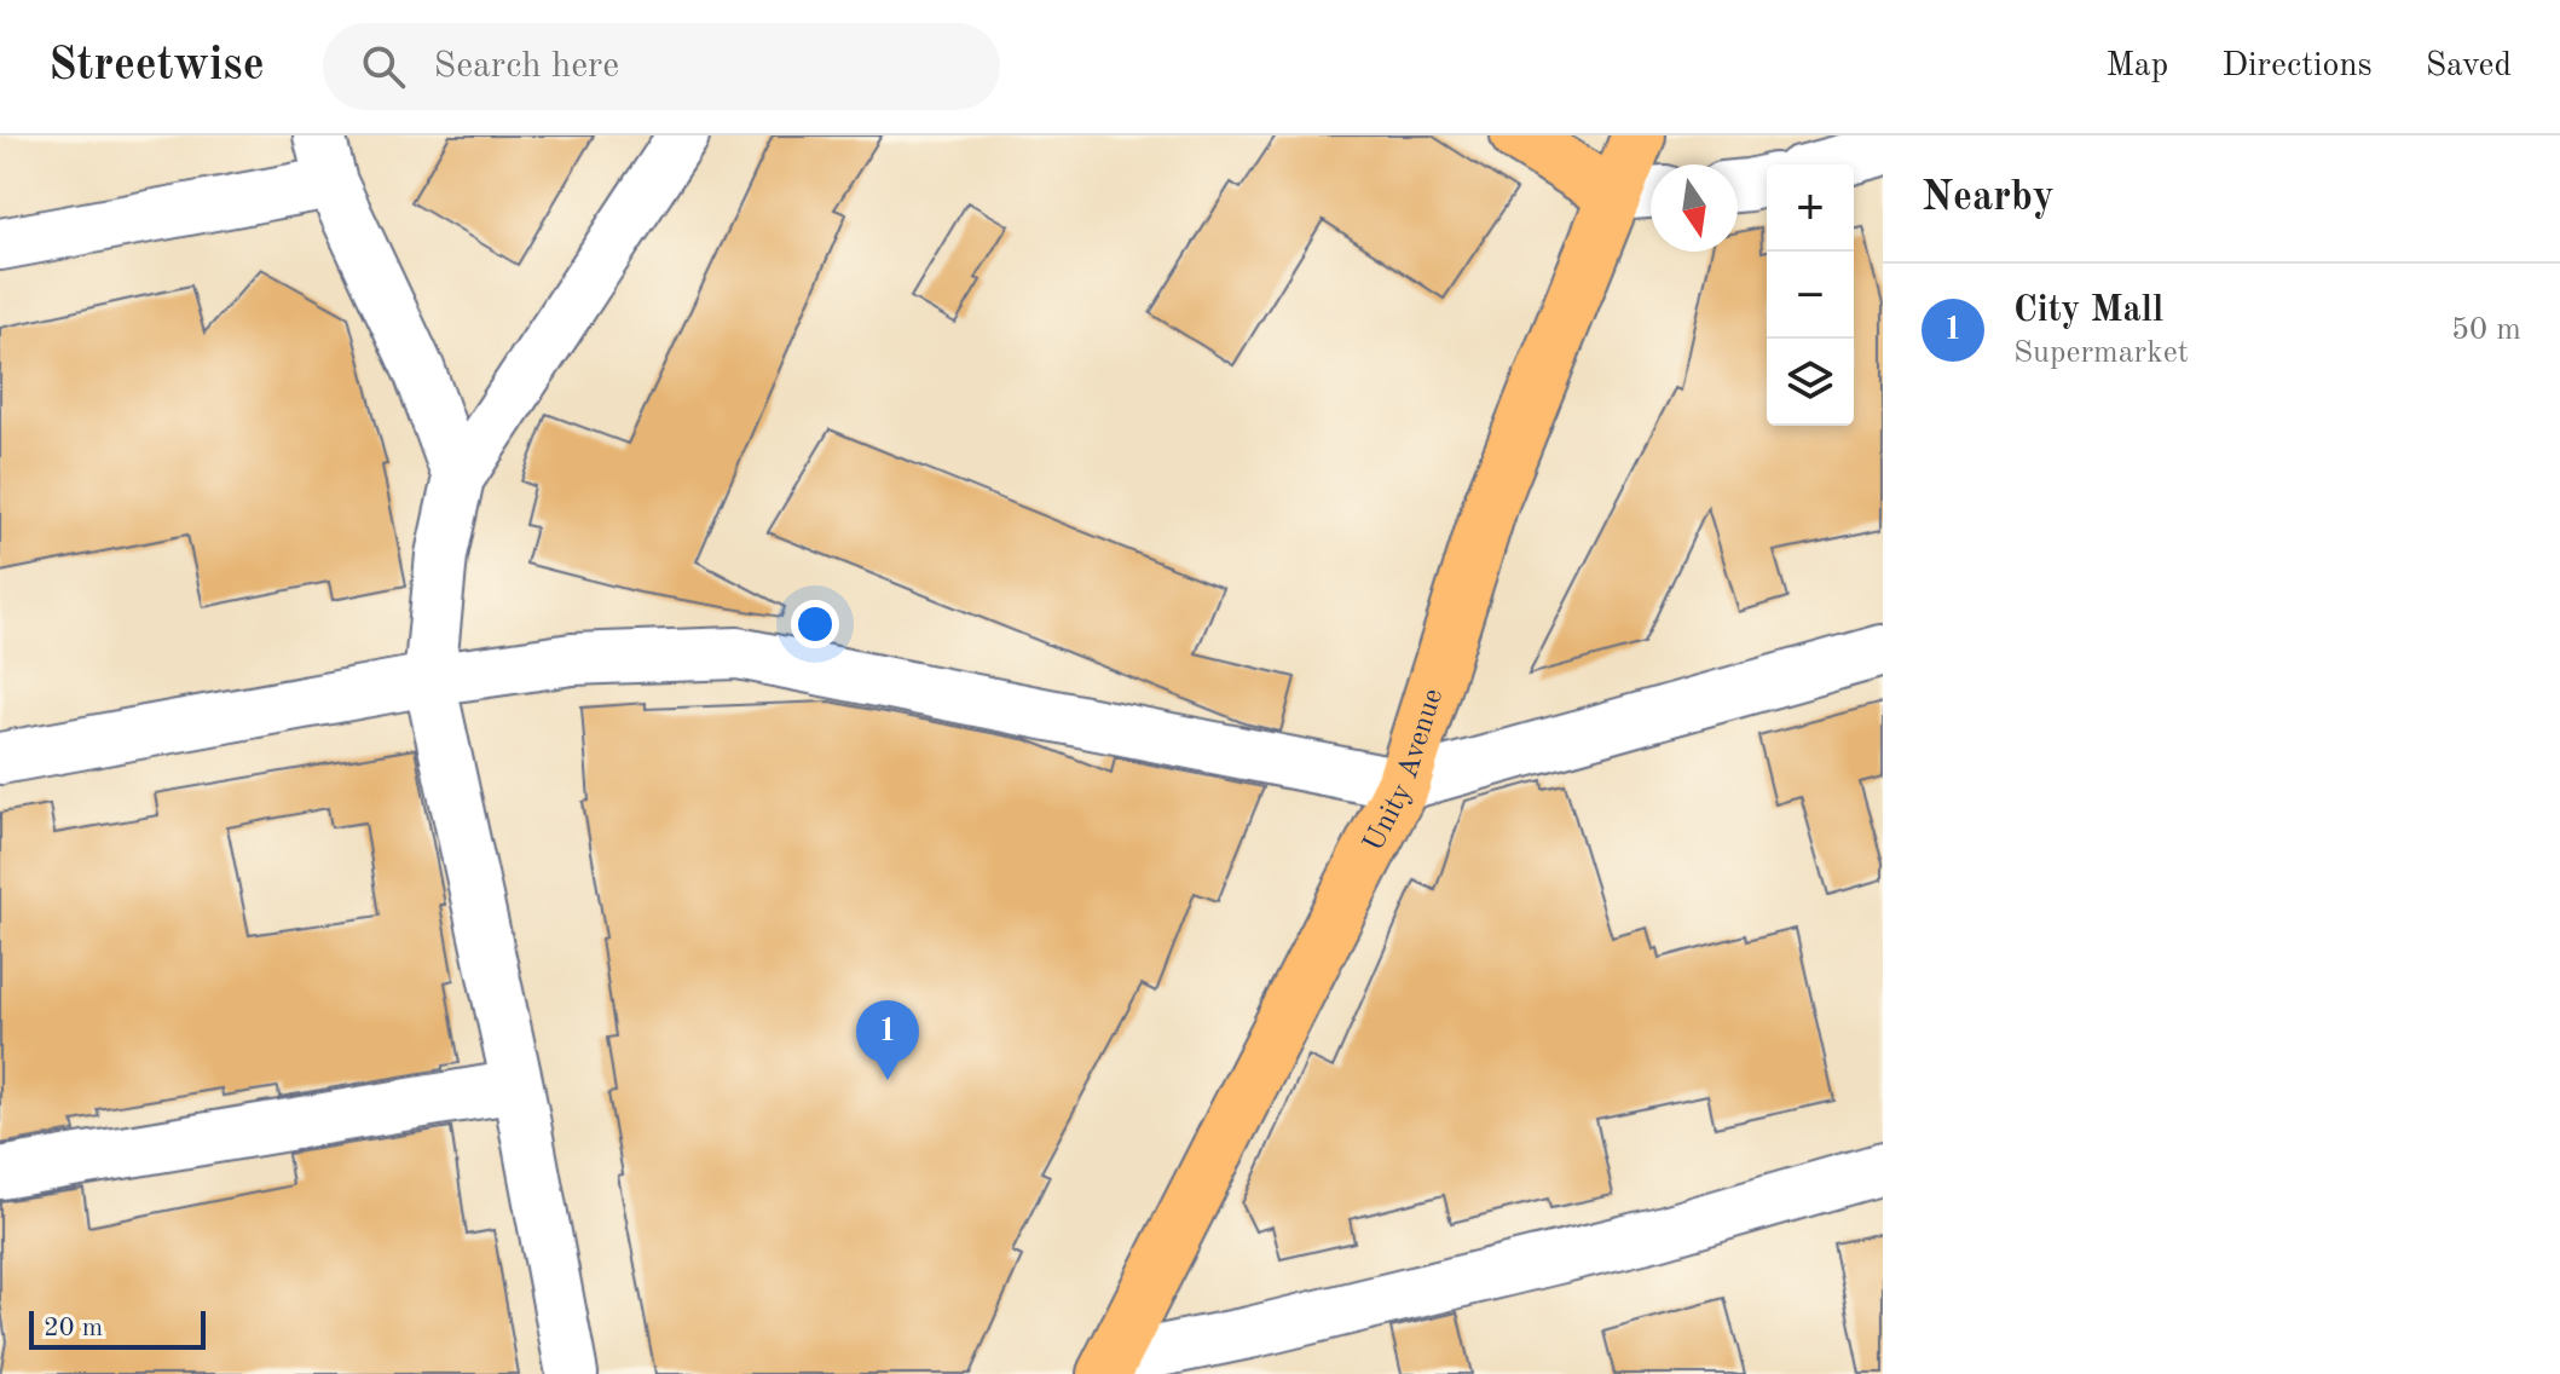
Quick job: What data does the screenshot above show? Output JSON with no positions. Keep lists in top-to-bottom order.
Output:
{
  "streets": {
    "main road": ["Unity Avenue"]
  },
  "scale_bar": "20 m",
  "north": "bottom",
  "page": {
    "header": "Streetwise",
    "search": "Search here",
    "nav": ["Map", "Directions", "Saved"],
    "heading": "Nearby",
    "map_buttons": ["+", "−"],
    "list": [
      {
        "mark": "1",
        "name": "City Mall",
        "note": "Supermarket",
        "value": "50 m"
      }
    ],
    "pins": "1",
    "scale": "20 m"
  }
}
